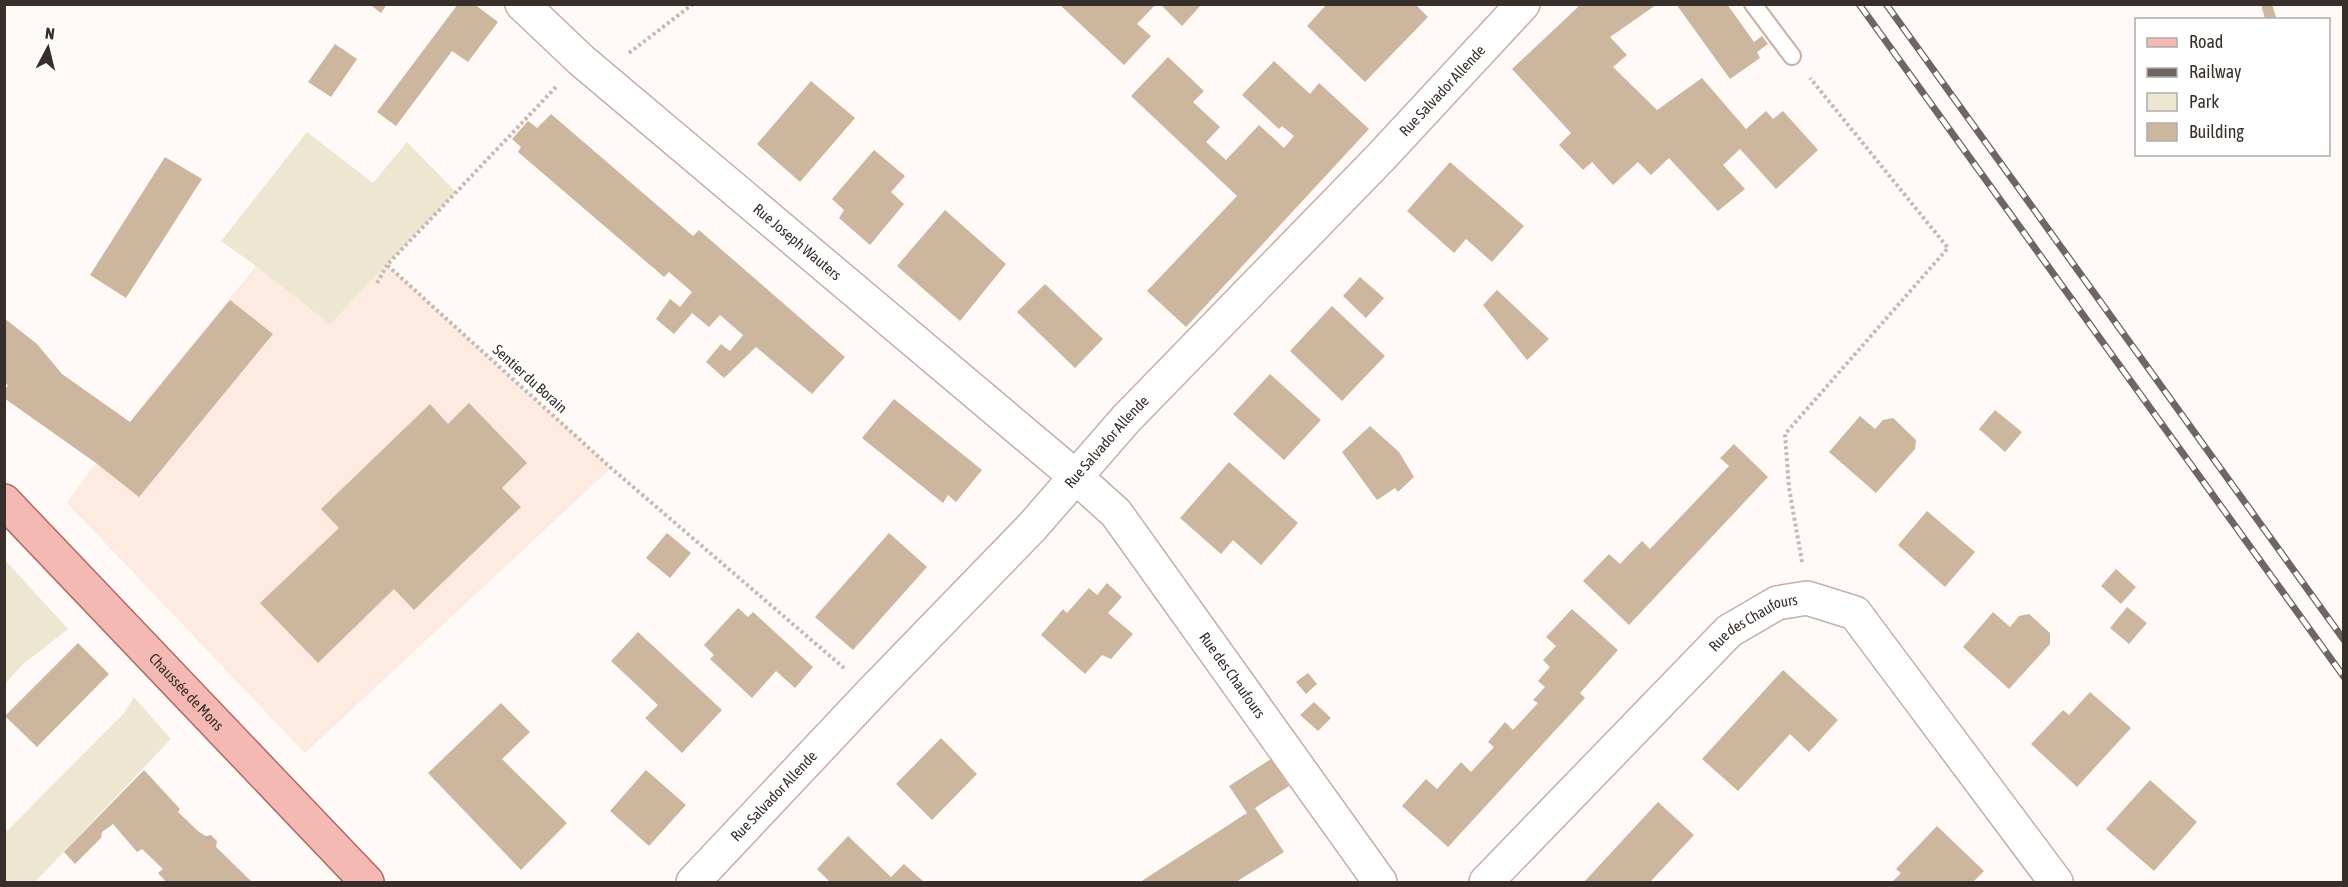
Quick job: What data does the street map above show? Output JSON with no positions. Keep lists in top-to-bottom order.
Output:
{
  "streets": {
    "main road": ["Chaussée de Mons"],
    "street": ["Rue Salvador Allende", "Rue Joseph Wauters", "Rue des Chaufours"],
    "path": ["Sentier du Borain"]
  },
  "crossings": [
    ["Rue Salvador Allende", "Rue Joseph Wauters"],
    ["Rue Salvador Allende", "Sentier du Borain"],
    ["Rue Salvador Allende", "Rue des Chaufours"],
    ["Rue Joseph Wauters", "Rue des Chaufours"]
  ],
  "legend": [
    "Road",
    "Railway",
    "Park",
    "Building"
  ],
  "north": "top"
}
